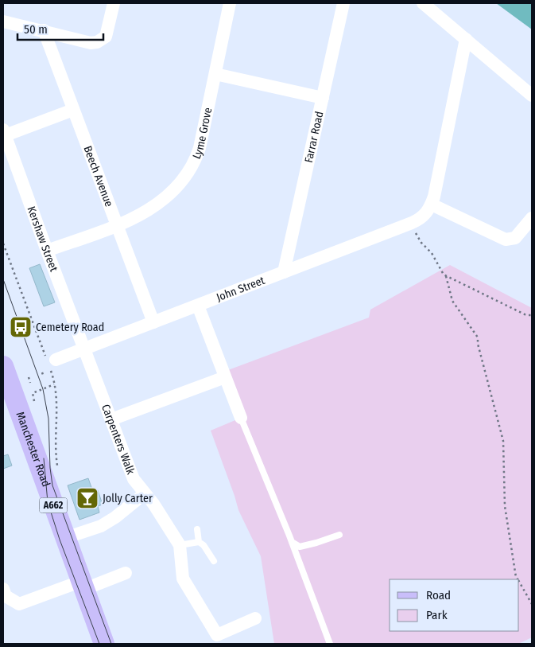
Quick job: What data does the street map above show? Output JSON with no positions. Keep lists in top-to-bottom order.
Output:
{
  "streets": {
    "main road": ["Manchester Road", "A662"],
    "street": [
      "Lyme Grove",
      "Farrar Road",
      "Beech Avenue",
      "Kershaw Street",
      "John Street",
      "Carpenters Walk"
    ]
  },
  "crossings": [
    ["Lyme Grove", "Beech Avenue"],
    ["Lyme Grove", "Kershaw Street"],
    ["Farrar Road", "John Street"],
    ["Beech Avenue", "John Street"],
    ["Kershaw Street", "John Street"],
    ["Kershaw Street", "Carpenters Walk"],
    ["John Street", "Carpenters Walk"]
  ],
  "places": {
    "bus stop": ["Cemetery Road"],
    "bar": ["Jolly Carter"]
  },
  "legend": ["Road", "Park"],
  "scale_bar": "50 m"
}
